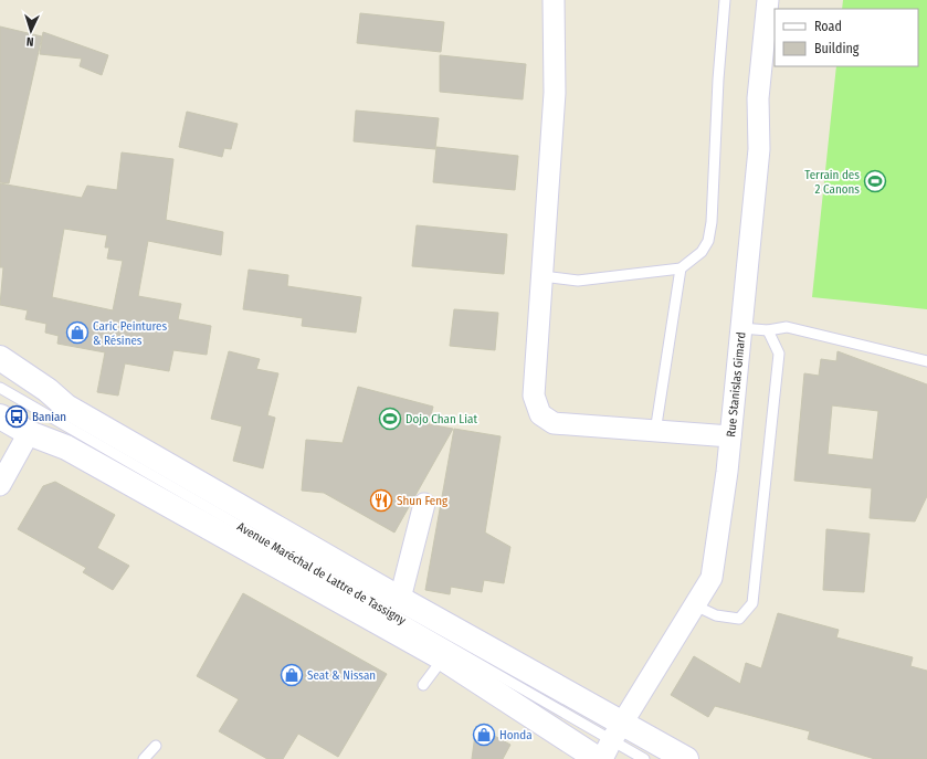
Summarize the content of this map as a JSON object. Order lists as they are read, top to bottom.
{
  "streets": {
    "main road": ["Avenue Maréchal de Lattre de Tassigny"],
    "street": ["Rue Stanislas Gimard"]
  },
  "crossings": [
    ["Rue Stanislas Gimard", "Avenue Maréchal de Lattre de Tassigny"]
  ],
  "places": {
    "sports": ["Terrain des 2 Canons", "Dojo Chan Liat"],
    "shop": ["Caric Peintures & Résines", "Seat & Nissan", "Honda"],
    "bus stop": ["Banian"],
    "restaurant": ["Shun Feng"]
  },
  "legend": ["Road", "Building"],
  "north": "bottom"
}
